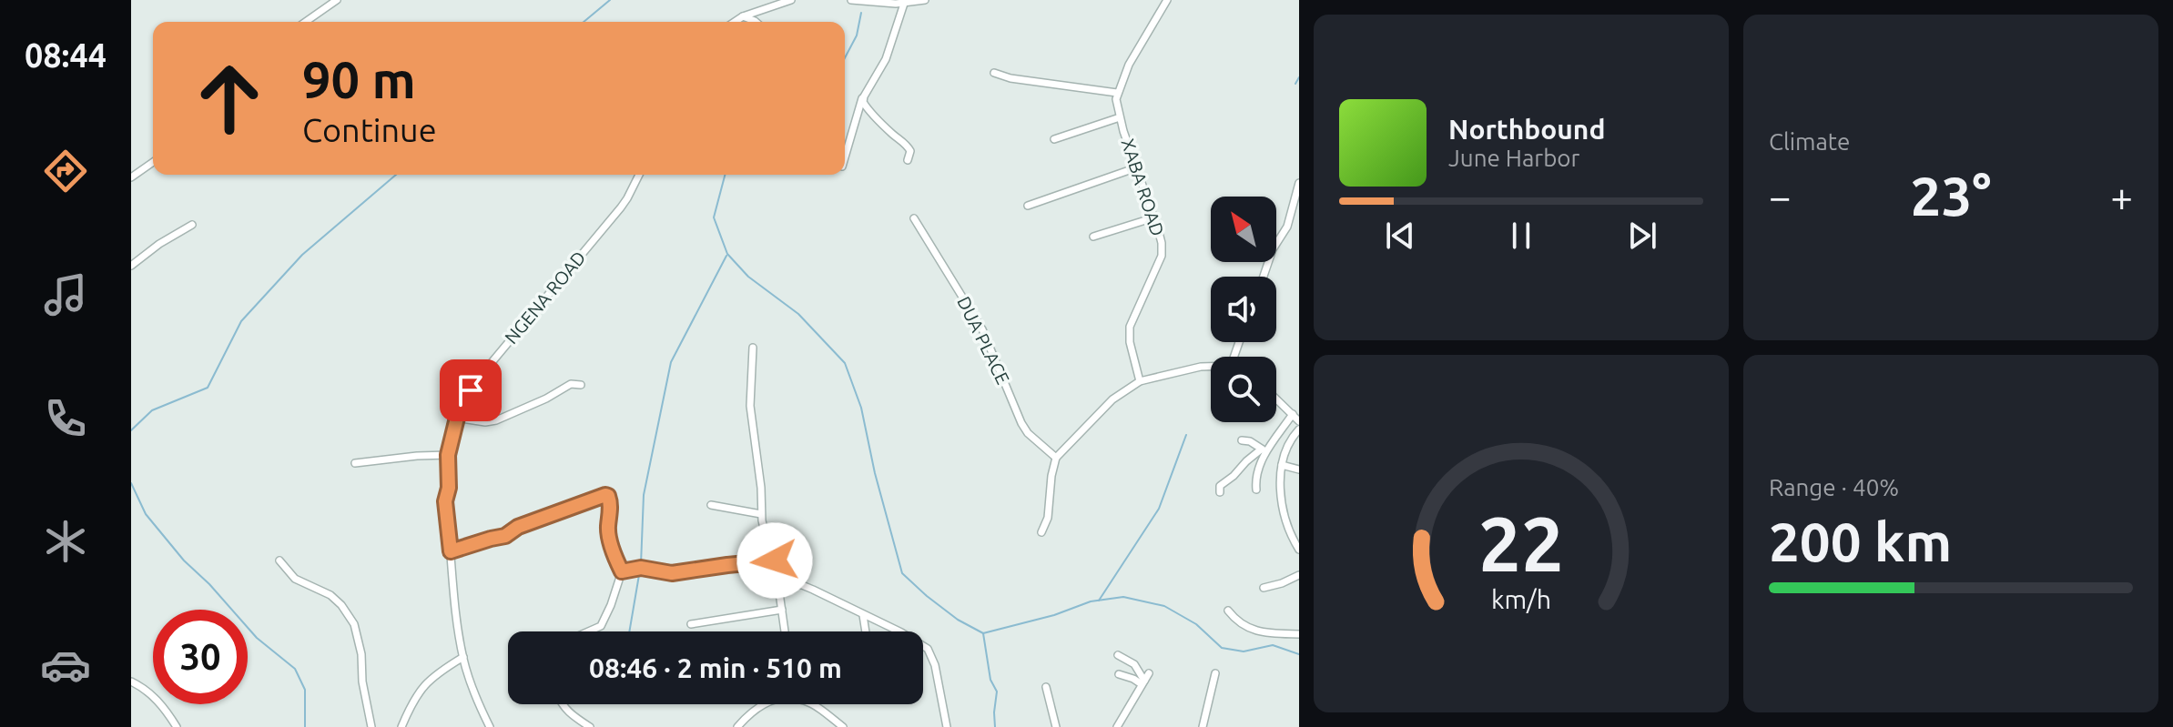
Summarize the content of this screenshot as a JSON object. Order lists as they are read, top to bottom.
{
  "streets": {
    "street": ["XABA ROAD", "NGENA ROAD", "DUA PLACE"]
  },
  "north": "top left",
  "page": {
    "tabs": "08:44",
    "tile": [
      "Climate",
      ["Range · 40%", "200 km"]
    ],
    "turn": ["90 m", "Continue"],
    "song": ["Northbound", "June Harbor"],
    "heat": ["−", "23°", "+"],
    "limit": "30",
    "trip": "08:46 · 2 min · 510 m",
    "gauge": ["22", "km/h"]
  }
}
